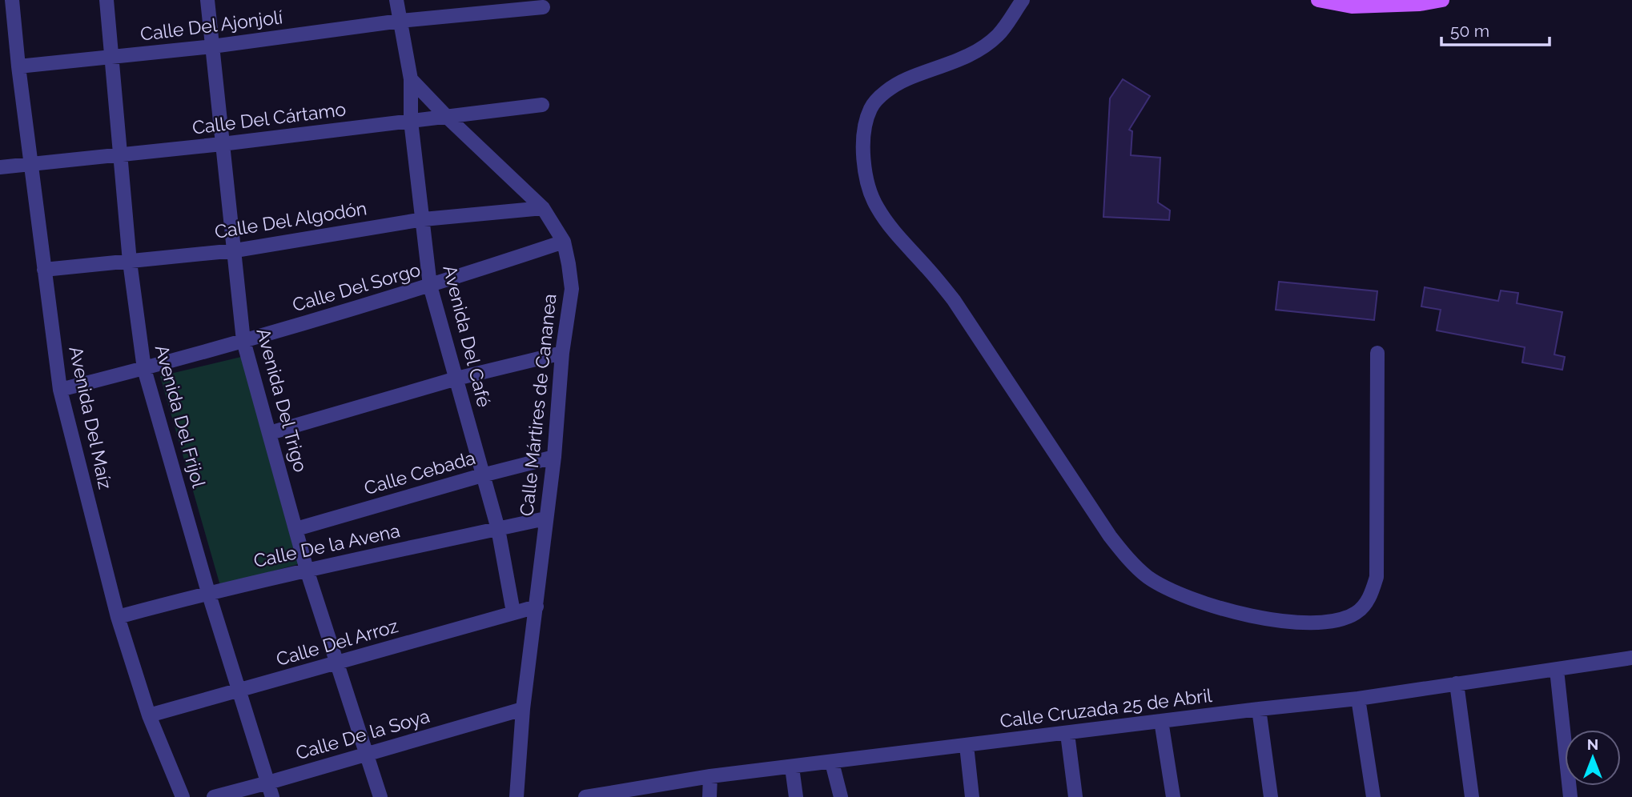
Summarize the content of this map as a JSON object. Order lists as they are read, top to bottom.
{
  "streets": {
    "street": [
      "Calle Del Ajonjolí",
      "Calle Del Cártamo",
      "Calle Del Algodón",
      "Calle Del Sorgo",
      "Avenida Del Café",
      "Avenida Del Trigo",
      "Calle Mártires de Cananea",
      "Avenida Del Frijol",
      "Avenida Del Maíz",
      "Calle Cebada",
      "Calle De la Avena",
      "Calle Del Arroz",
      "Calle Cruzada 25 de Abril",
      "Calle De la Soya"
    ]
  },
  "crossings": [
    ["Calle Del Ajonjolí", "Avenida Del Café"],
    ["Calle Del Ajonjolí", "Avenida Del Trigo"],
    ["Calle Del Ajonjolí", "Avenida Del Frijol"],
    ["Calle Del Ajonjolí", "Avenida Del Maíz"],
    ["Calle Del Cártamo", "Avenida Del Café"],
    ["Calle Del Cártamo", "Avenida Del Trigo"],
    ["Calle Del Cártamo", "Calle Mártires de Cananea"],
    ["Calle Del Cártamo", "Avenida Del Frijol"],
    ["Calle Del Cártamo", "Avenida Del Maíz"],
    ["Calle Del Algodón", "Avenida Del Café"],
    ["Calle Del Algodón", "Avenida Del Trigo"],
    ["Calle Del Algodón", "Calle Mártires de Cananea"],
    ["Calle Del Algodón", "Avenida Del Frijol"],
    ["Calle Del Algodón", "Avenida Del Maíz"],
    ["Calle Del Sorgo", "Avenida Del Café"],
    ["Calle Del Sorgo", "Avenida Del Trigo"],
    ["Calle Del Sorgo", "Calle Mártires de Cananea"],
    ["Calle Del Sorgo", "Avenida Del Frijol"],
    ["Calle Del Sorgo", "Avenida Del Maíz"],
    ["Avenida Del Café", "Calle Mártires de Cananea"],
    ["Avenida Del Café", "Calle Cebada"],
    ["Avenida Del Café", "Calle De la Avena"],
    ["Avenida Del Café", "Calle Del Arroz"],
    ["Avenida Del Trigo", "Calle Cebada"],
    ["Avenida Del Trigo", "Calle De la Avena"],
    ["Avenida Del Trigo", "Calle Del Arroz"],
    ["Avenida Del Trigo", "Calle De la Soya"],
    ["Calle Mártires de Cananea", "Calle Cebada"],
    ["Calle Mártires de Cananea", "Calle De la Avena"],
    ["Calle Mártires de Cananea", "Calle Del Arroz"],
    ["Calle Mártires de Cananea", "Calle De la Soya"],
    ["Avenida Del Frijol", "Calle De la Avena"],
    ["Avenida Del Frijol", "Calle Del Arroz"],
    ["Avenida Del Frijol", "Calle De la Soya"],
    ["Avenida Del Maíz", "Calle De la Avena"],
    ["Avenida Del Maíz", "Calle Del Arroz"]
  ],
  "scale_bar": "50 m",
  "north": "top"
}
